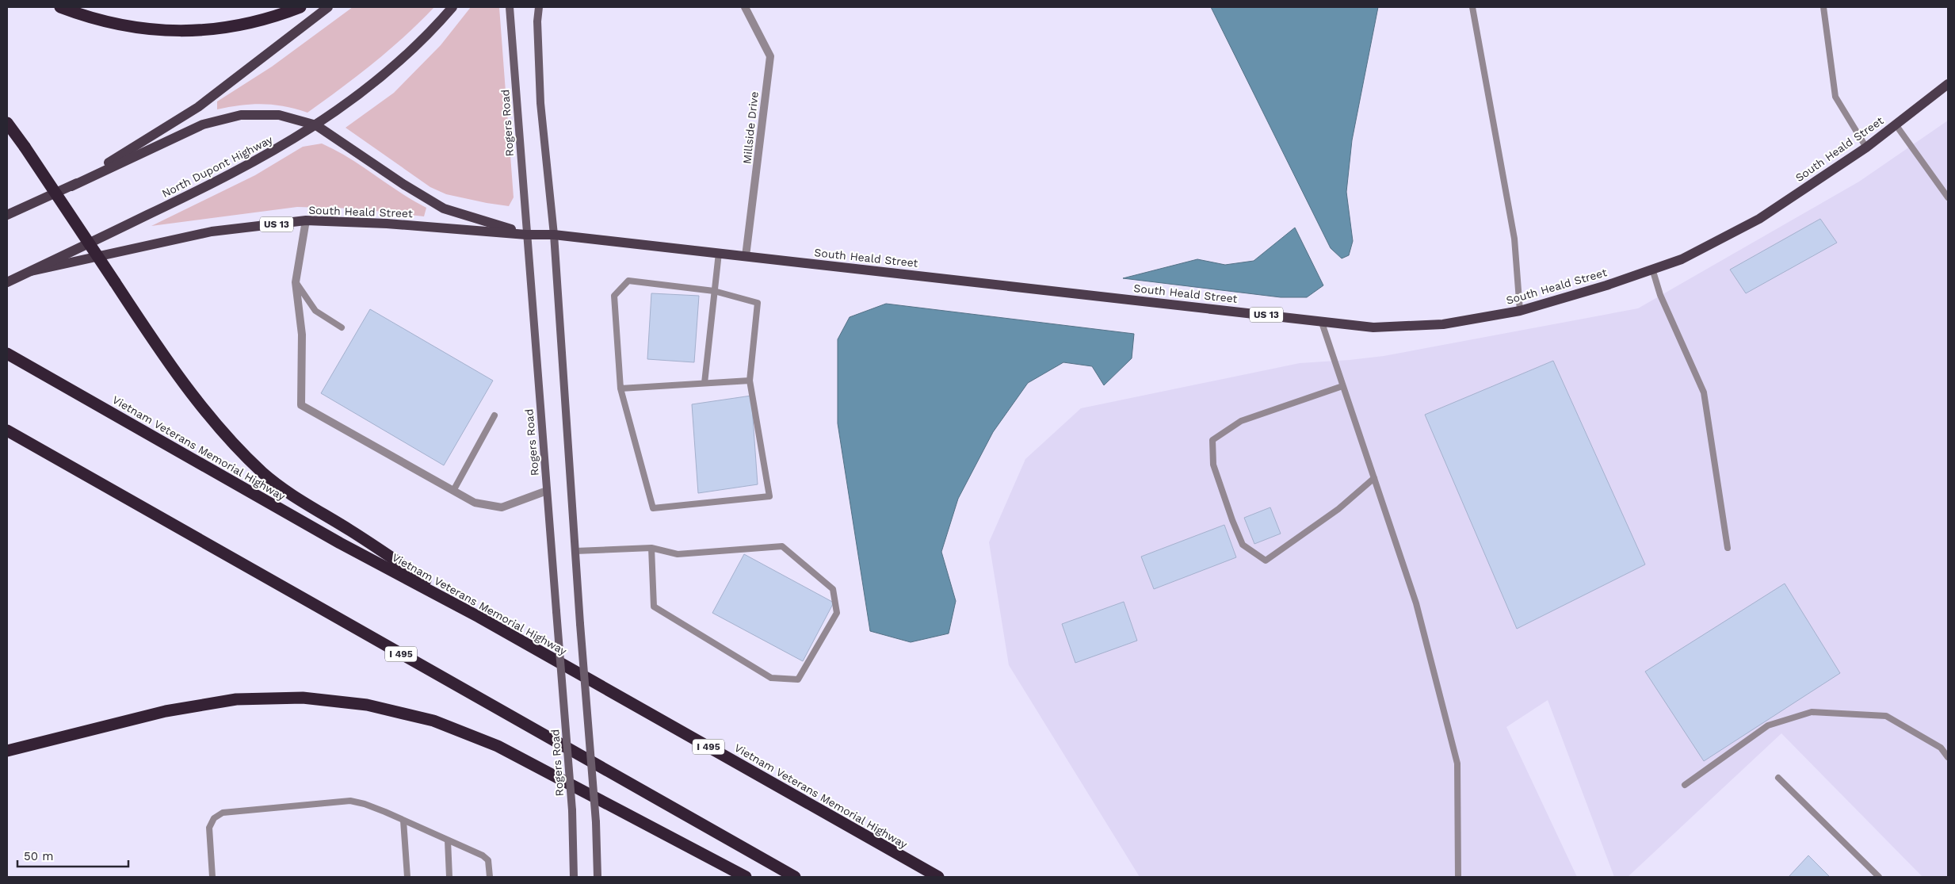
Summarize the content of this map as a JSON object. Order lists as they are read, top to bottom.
{
  "streets": {
    "highway": ["Vietnam Veterans Memorial Highway", "I 495"],
    "main road": ["South Heald Street", "North Dupont Highway", "US 13"],
    "street": ["Rogers Road", "Millside Drive"]
  },
  "crossings": [
    ["Rogers Road", "South Heald Street"],
    ["Millside Drive", "South Heald Street"],
    ["South Heald Street", "North Dupont Highway"],
    ["South Heald Street", "US 13"]
  ],
  "scale_bar": "50 m"
}
